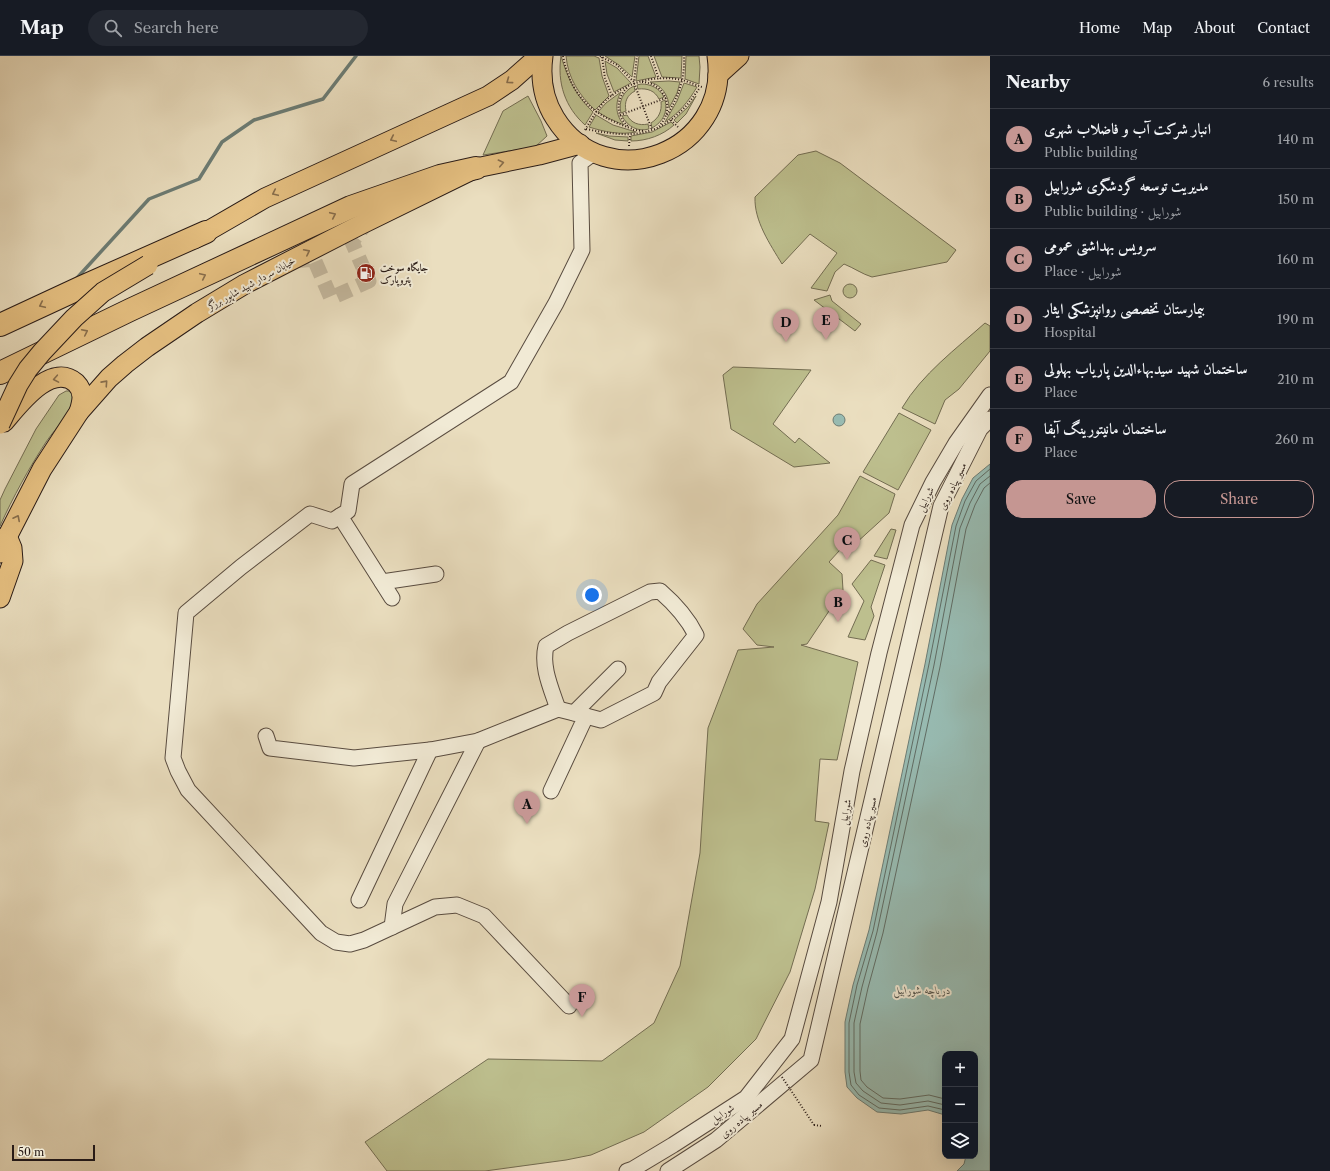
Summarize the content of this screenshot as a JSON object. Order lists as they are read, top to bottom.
{
  "streets": {
    "main road": ["خیابان سردار شهید شاپور برزگر"],
    "street": ["مسیر پیاده روی", "شورابیل"]
  },
  "water": ["دریاچه شورابیل"],
  "places": {
    "fuel station": ["جایگاه سوخت پتروپارک"]
  },
  "scale_bar": "50 m",
  "page": {
    "header": "Map",
    "search": "Search here",
    "nav": [
      "Home",
      "Map",
      "About",
      "Contact"
    ],
    "heading": ["Nearby", "6 results"],
    "list": [
      {
        "mark": "A",
        "name": "انبار شرکت آب و فاضلاب شهری",
        "note": "Public building",
        "value": "140 m"
      },
      {
        "mark": "B",
        "name": "مدیریت توسعه گردشگری شورابیل",
        "note": "Public building · شورابیل",
        "value": "150 m"
      },
      {
        "mark": "C",
        "name": "سرویس بهداشتی عمومی",
        "note": "Place · شورابیل",
        "value": "160 m"
      },
      {
        "mark": "D",
        "name": "بیمارستان تخصصی روانپزشکی ایثار",
        "note": "Hospital",
        "value": "190 m"
      },
      {
        "mark": "E",
        "name": "ساختمان شهید سیدبهاءالدین پاریاب بهلولی",
        "note": "Place",
        "value": "210 m"
      },
      {
        "mark": "F",
        "name": "ساختمان مانیتورینگ آبفا",
        "note": "Place",
        "value": "260 m"
      }
    ],
    "pins": [
      "E",
      "D",
      "C",
      "B",
      "A",
      "F"
    ],
    "buttons": ["Save", "Share"],
    "map_buttons": ["+", "−"],
    "scale": "50 m"
  }
}
